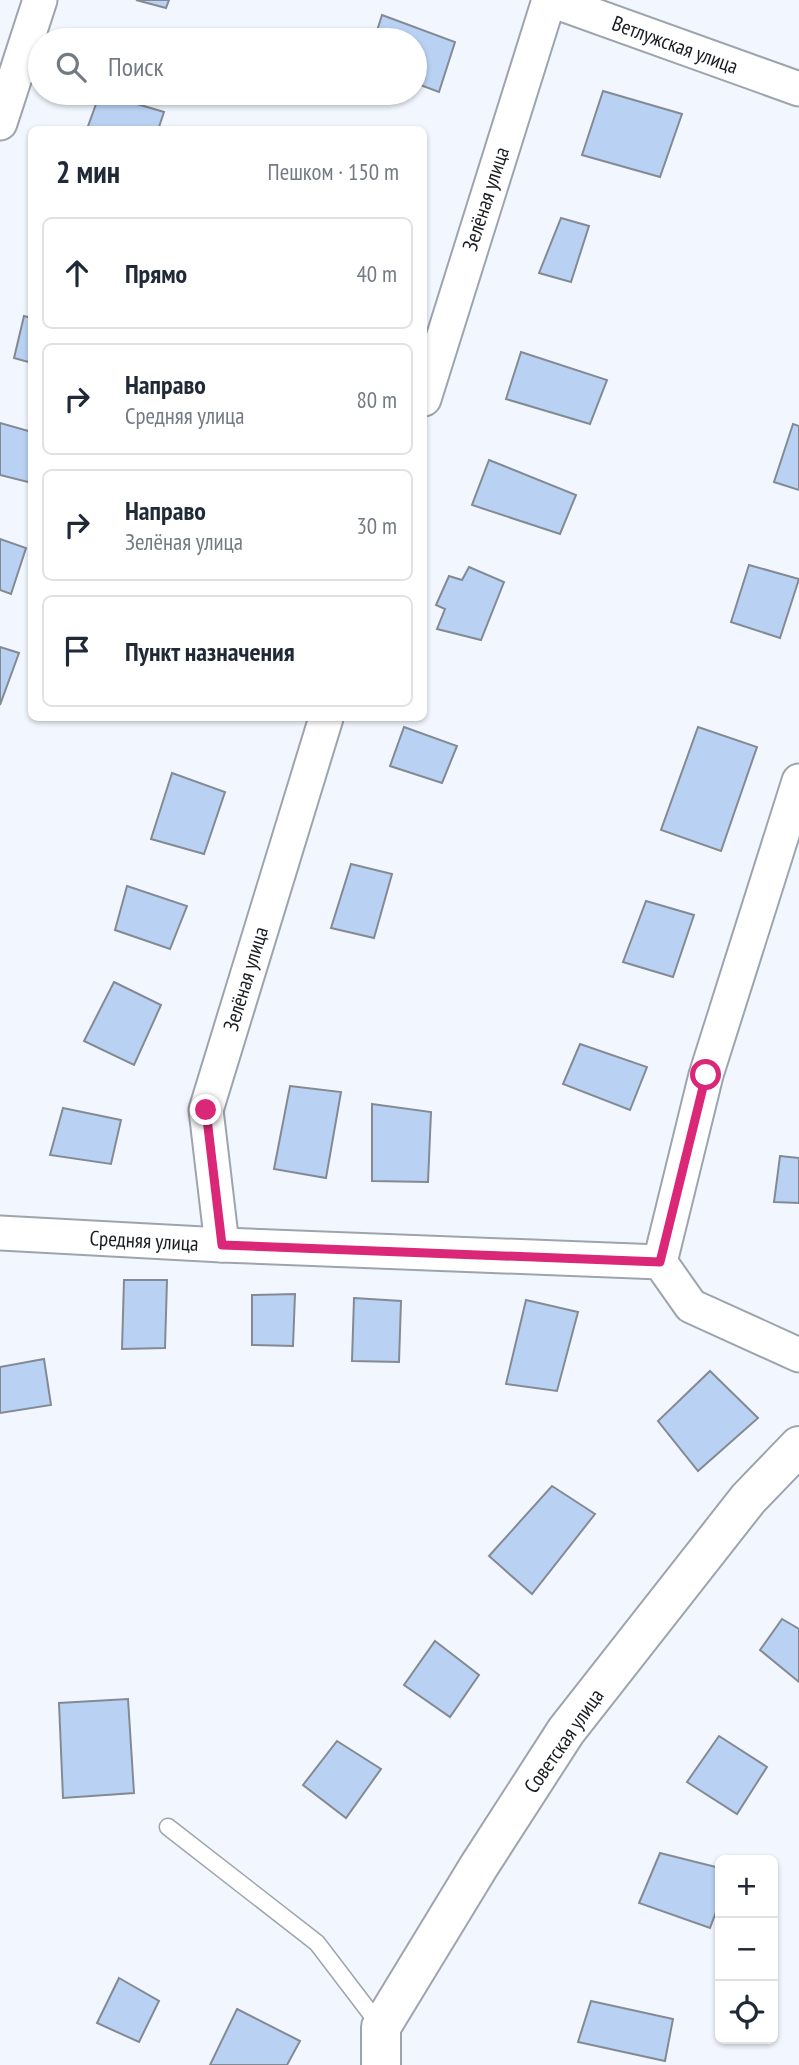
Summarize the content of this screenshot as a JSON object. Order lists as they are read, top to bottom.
{
  "streets": {
    "street": [
      "Ветлужская улица",
      "Зелёная улица",
      "Средняя улица",
      "Советская улица"
    ]
  },
  "crossings": [
    ["Ветлужская улица", "Зелёная улица"],
    ["Зелёная улица", "Средняя улица"]
  ],
  "page": {
    "search": "Поиск",
    "heading": ["2 мин", "Пешком · 150 m"],
    "list": [
      ["Прямо", "40 m"],
      ["Направо", "Средняя улица", "80 m"],
      ["Направо", "Зелёная улица", "30 m"],
      "Пункт назначения"
    ],
    "map_buttons": ["+", "−"]
  }
}
